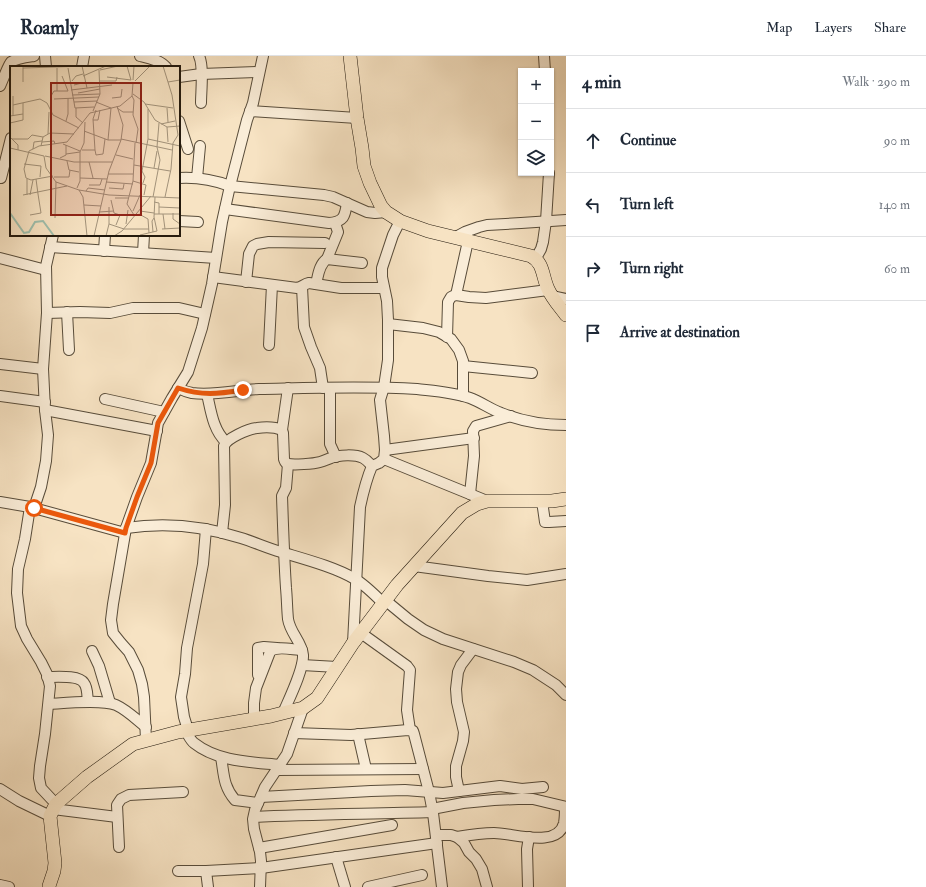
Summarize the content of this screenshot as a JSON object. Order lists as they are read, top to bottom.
{
  "page": {
    "header": "Roamly",
    "nav": ["Map", "Layers", "Share"],
    "heading": ["4 min", "Walk · 290 m"],
    "map_buttons": ["+", "−"],
    "list": [
      ["Continue", "90 m"],
      ["Turn left", "140 m"],
      ["Turn right", "60 m"],
      "Arrive at destination"
    ]
  }
}
